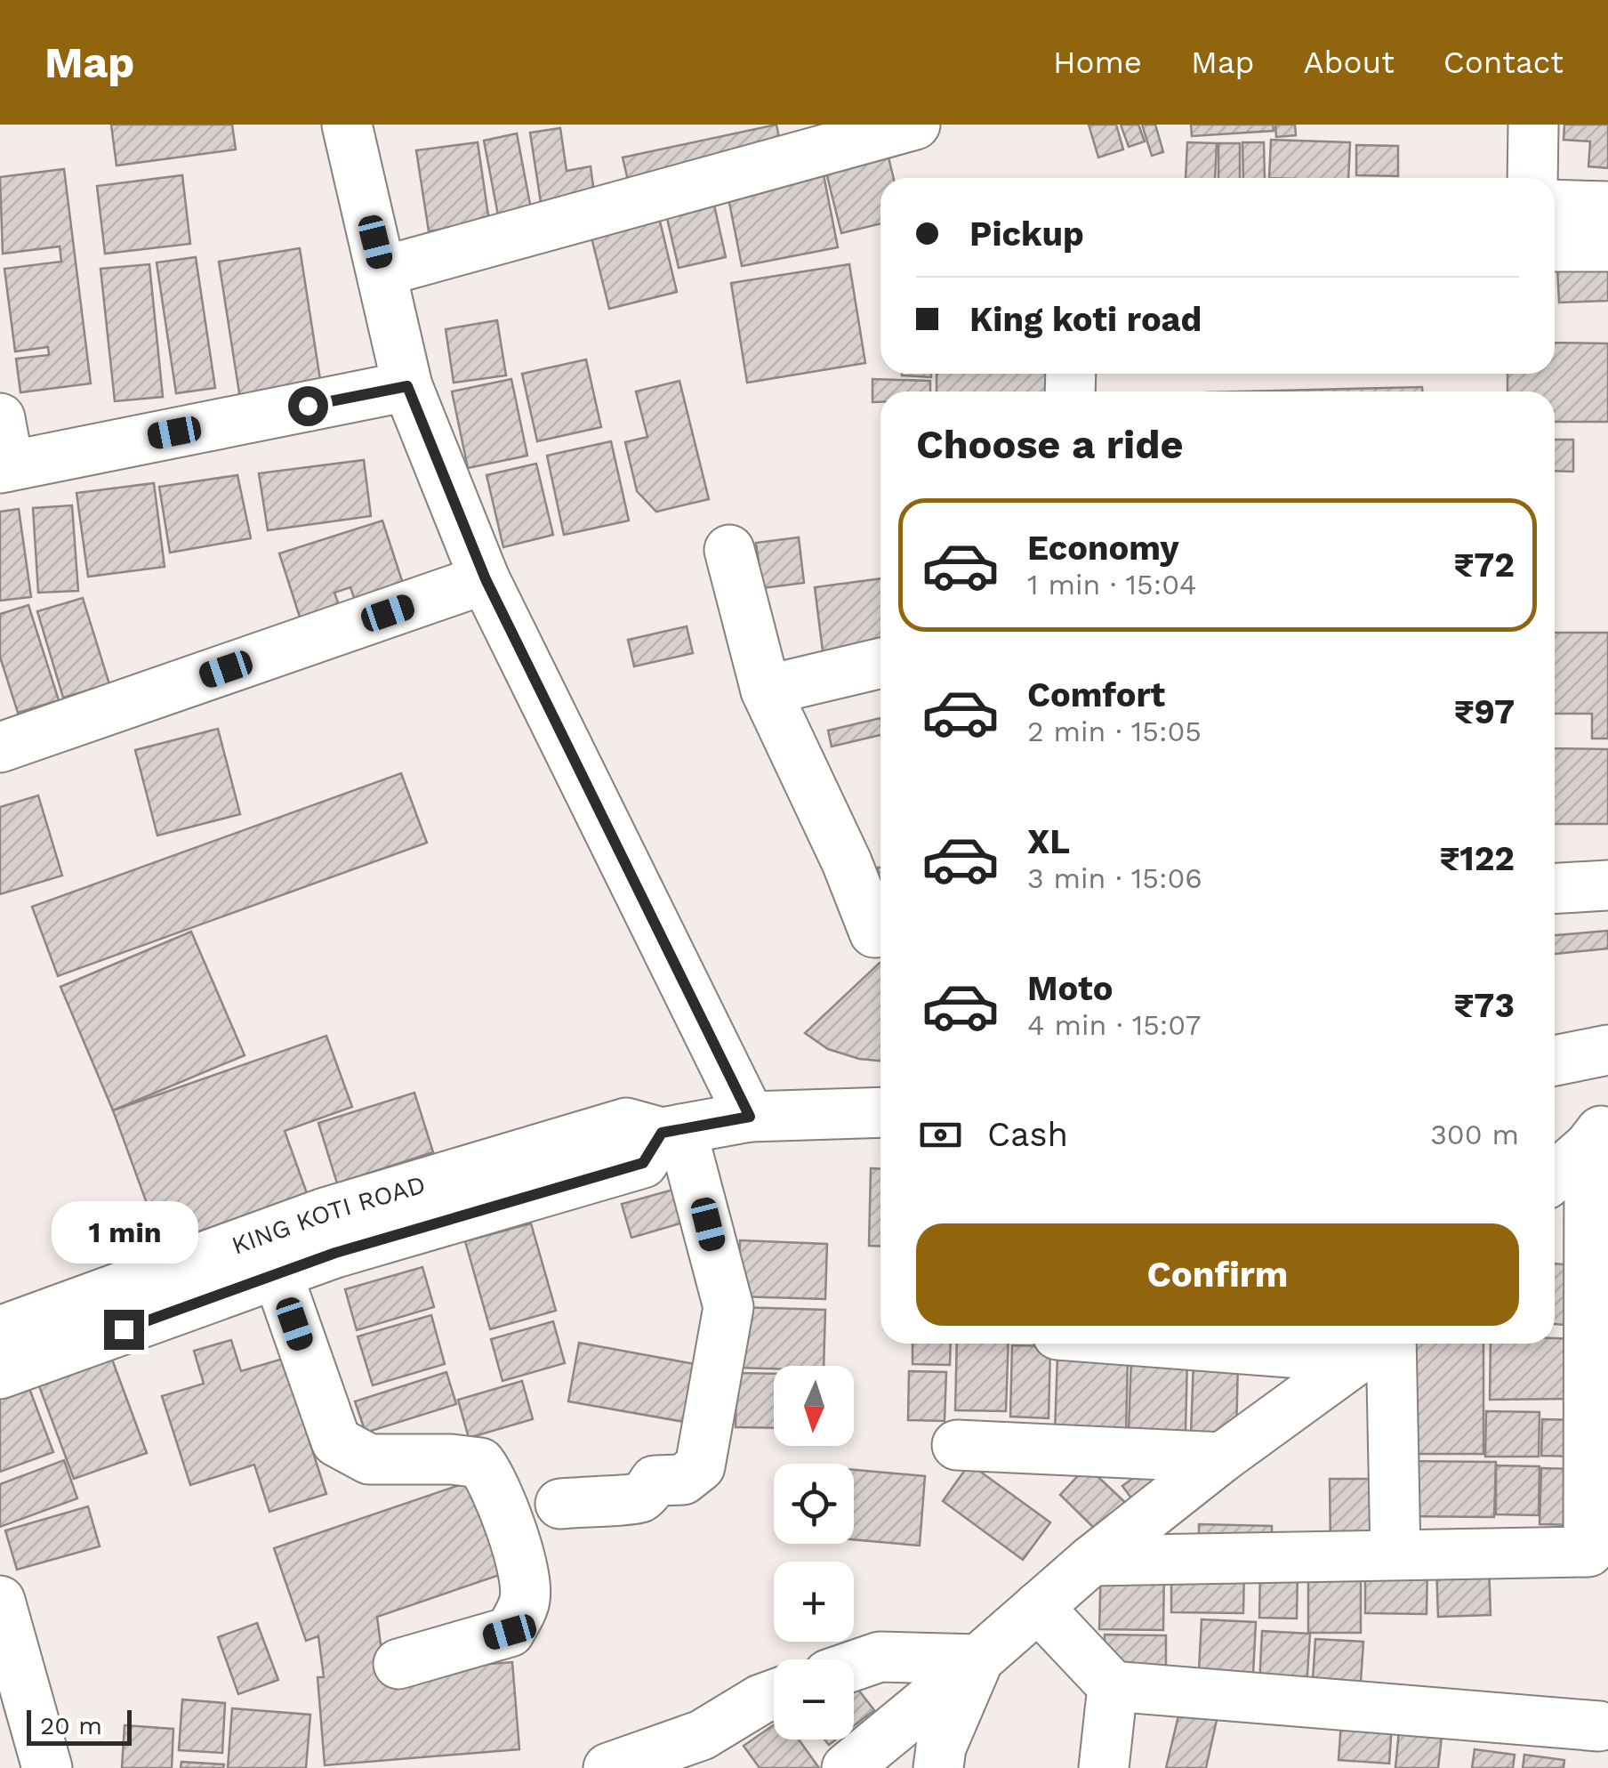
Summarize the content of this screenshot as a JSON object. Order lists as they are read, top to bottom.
{
  "streets": {
    "street": ["KING KOTI ROAD"]
  },
  "scale_bar": "20 m",
  "north": "bottom",
  "page": {
    "header": "Map",
    "nav": [
      "Home",
      "Map",
      "About",
      "Contact"
    ],
    "banner": ["Pickup", "King koti road"],
    "heading": "Choose a ride",
    "list": [
      {
        "name": "Economy",
        "note": "1 min · 15:04",
        "value": "₹72"
      },
      {
        "name": "Comfort",
        "note": "2 min · 15:05",
        "value": "₹97"
      },
      {
        "name": "XL",
        "note": "3 min · 15:06",
        "value": "₹122"
      },
      {
        "name": "Moto",
        "note": "4 min · 15:07",
        "value": "₹73"
      }
    ],
    "pay": ["Cash", "300 m"],
    "bubble": "1 min",
    "buttons": "Confirm",
    "map_buttons": ["+", "−"],
    "scale": "20 m"
  }
}
